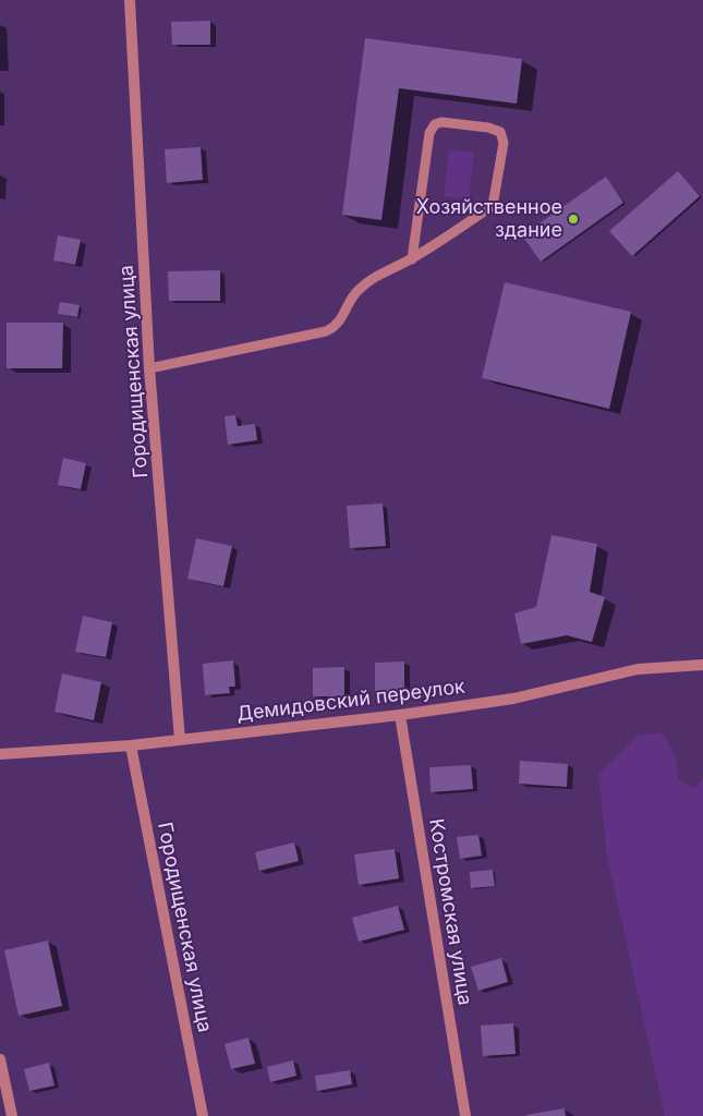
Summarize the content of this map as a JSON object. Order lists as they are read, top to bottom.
{
  "streets": {
    "street": ["Городищенская улица", "Демидовский переулок", "Костромская улица"]
  },
  "crossings": [
    ["Городищенская улица", "Демидовский переулок"],
    ["Демидовский переулок", "Костромская улица"]
  ],
  "places": ["Хозяйственное здание"]
}
